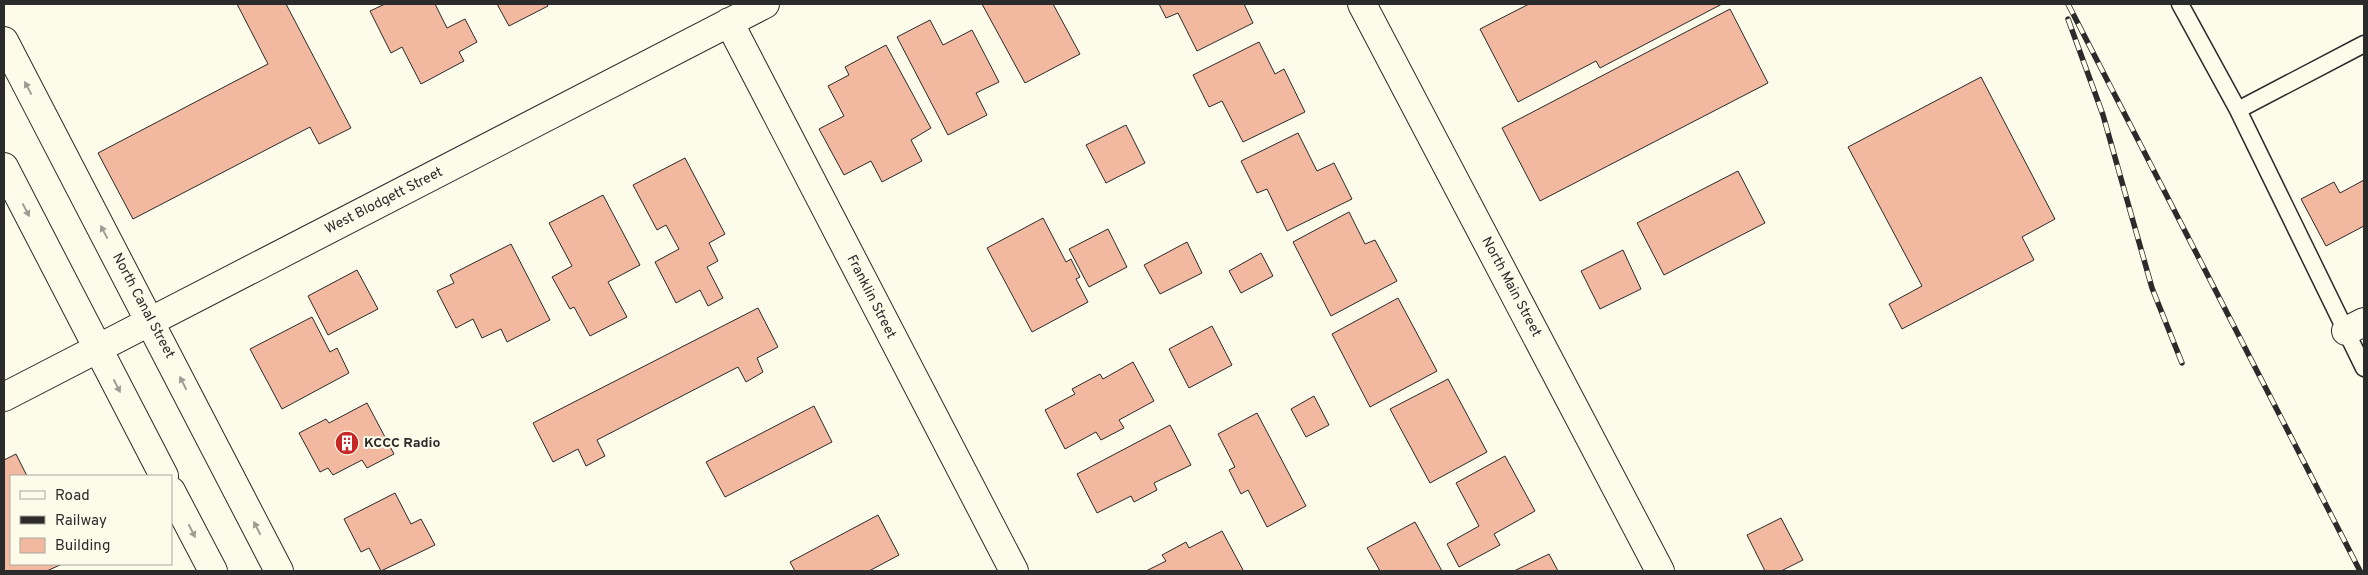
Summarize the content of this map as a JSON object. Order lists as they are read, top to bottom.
{
  "streets": {
    "main road": [
      "West Blodgett Street",
      "North Main Street",
      "Franklin Street",
      "North Canal Street"
    ]
  },
  "crossings": [
    ["West Blodgett Street", "Franklin Street"],
    ["West Blodgett Street", "North Canal Street"]
  ],
  "places": {
    "building": ["KCCC Radio"]
  },
  "legend": ["Road", "Railway", "Building"]
}
